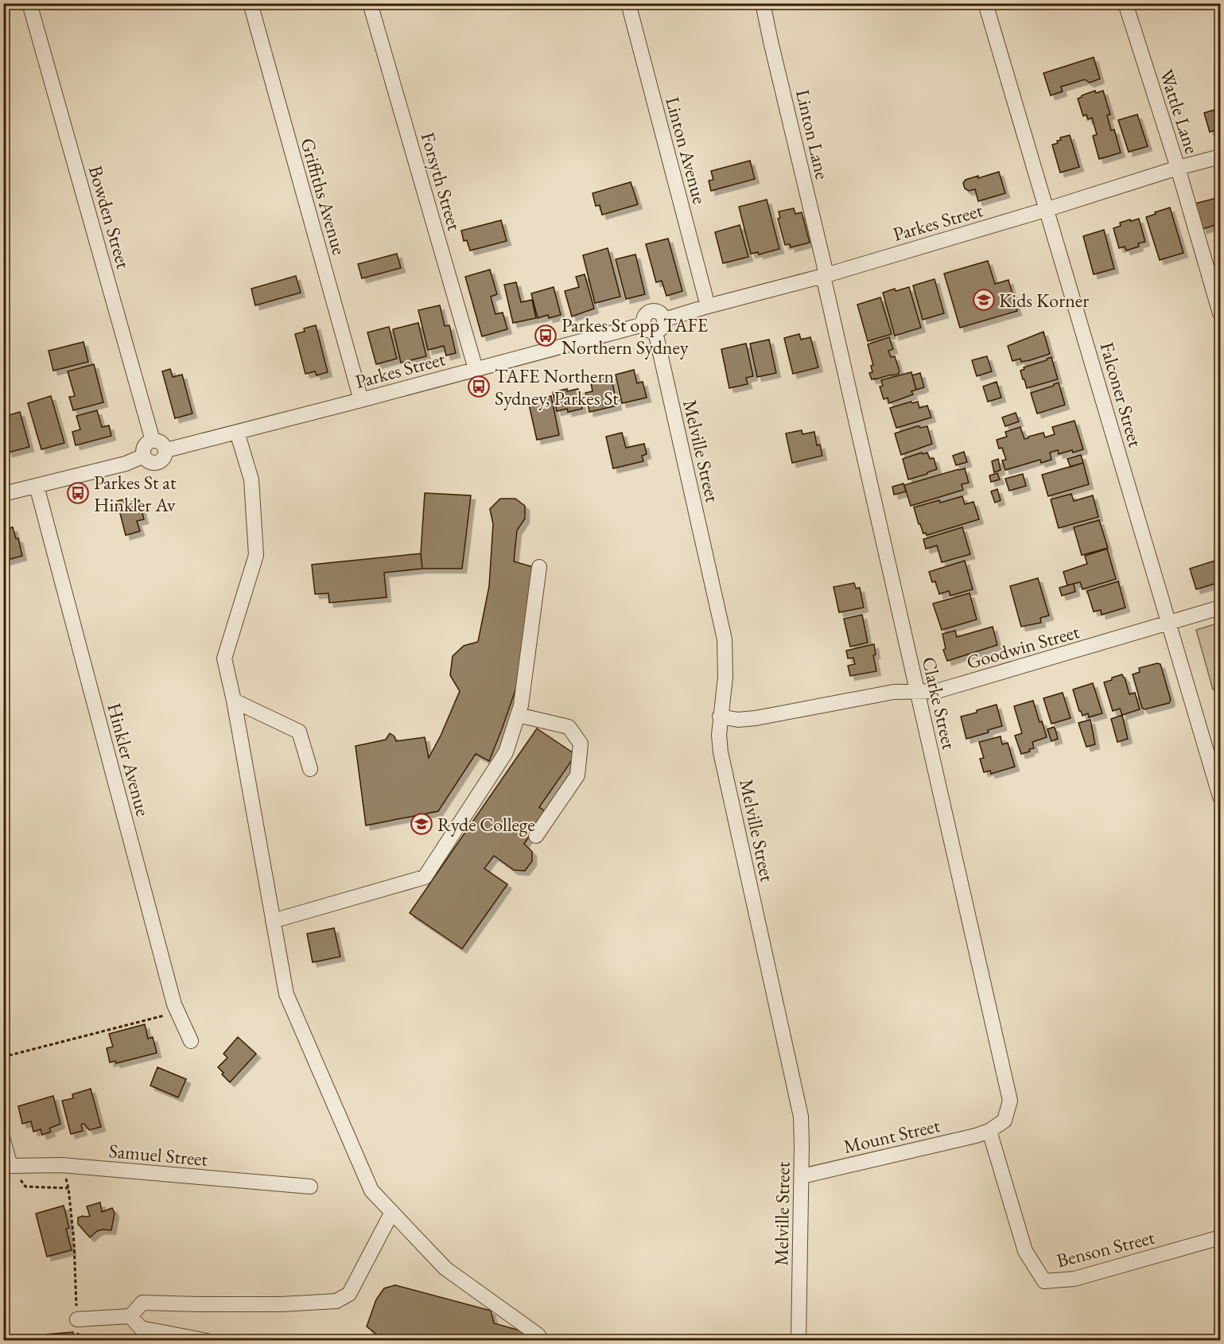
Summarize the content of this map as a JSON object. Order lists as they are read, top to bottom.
{
  "streets": {
    "street": [
      "Wattle Lane",
      "Linton Lane",
      "Linton Avenue",
      "Forsyth Street",
      "Griffiths Avenue",
      "Bowden Street",
      "Parkes Street",
      "Falconer Street",
      "Melville Street",
      "Goodwin Street",
      "Clarke Street",
      "Hinkler Avenue",
      "Mount Street",
      "Samuel Street",
      "Benson Street"
    ]
  },
  "crossings": [
    ["Wattle Lane", "Parkes Street"],
    ["Linton Lane", "Parkes Street"],
    ["Linton Lane", "Clarke Street"],
    ["Linton Avenue", "Parkes Street"],
    ["Forsyth Street", "Parkes Street"],
    ["Griffiths Avenue", "Parkes Street"],
    ["Bowden Street", "Parkes Street"],
    ["Parkes Street", "Falconer Street"],
    ["Parkes Street", "Melville Street"],
    ["Parkes Street", "Clarke Street"],
    ["Falconer Street", "Goodwin Street"],
    ["Melville Street", "Goodwin Street"],
    ["Melville Street", "Mount Street"],
    ["Goodwin Street", "Clarke Street"],
    ["Clarke Street", "Mount Street"],
    ["Clarke Street", "Benson Street"],
    ["Mount Street", "Benson Street"]
  ],
  "places": {
    "school or university": ["Kids Korner", "Ryde College"],
    "bus stop": ["Parkes St opp TAFE Northern Sydney", "TAFE Northern Sydney, Parkes St", "Parkes St at Hinkler Av"]
  }
}
